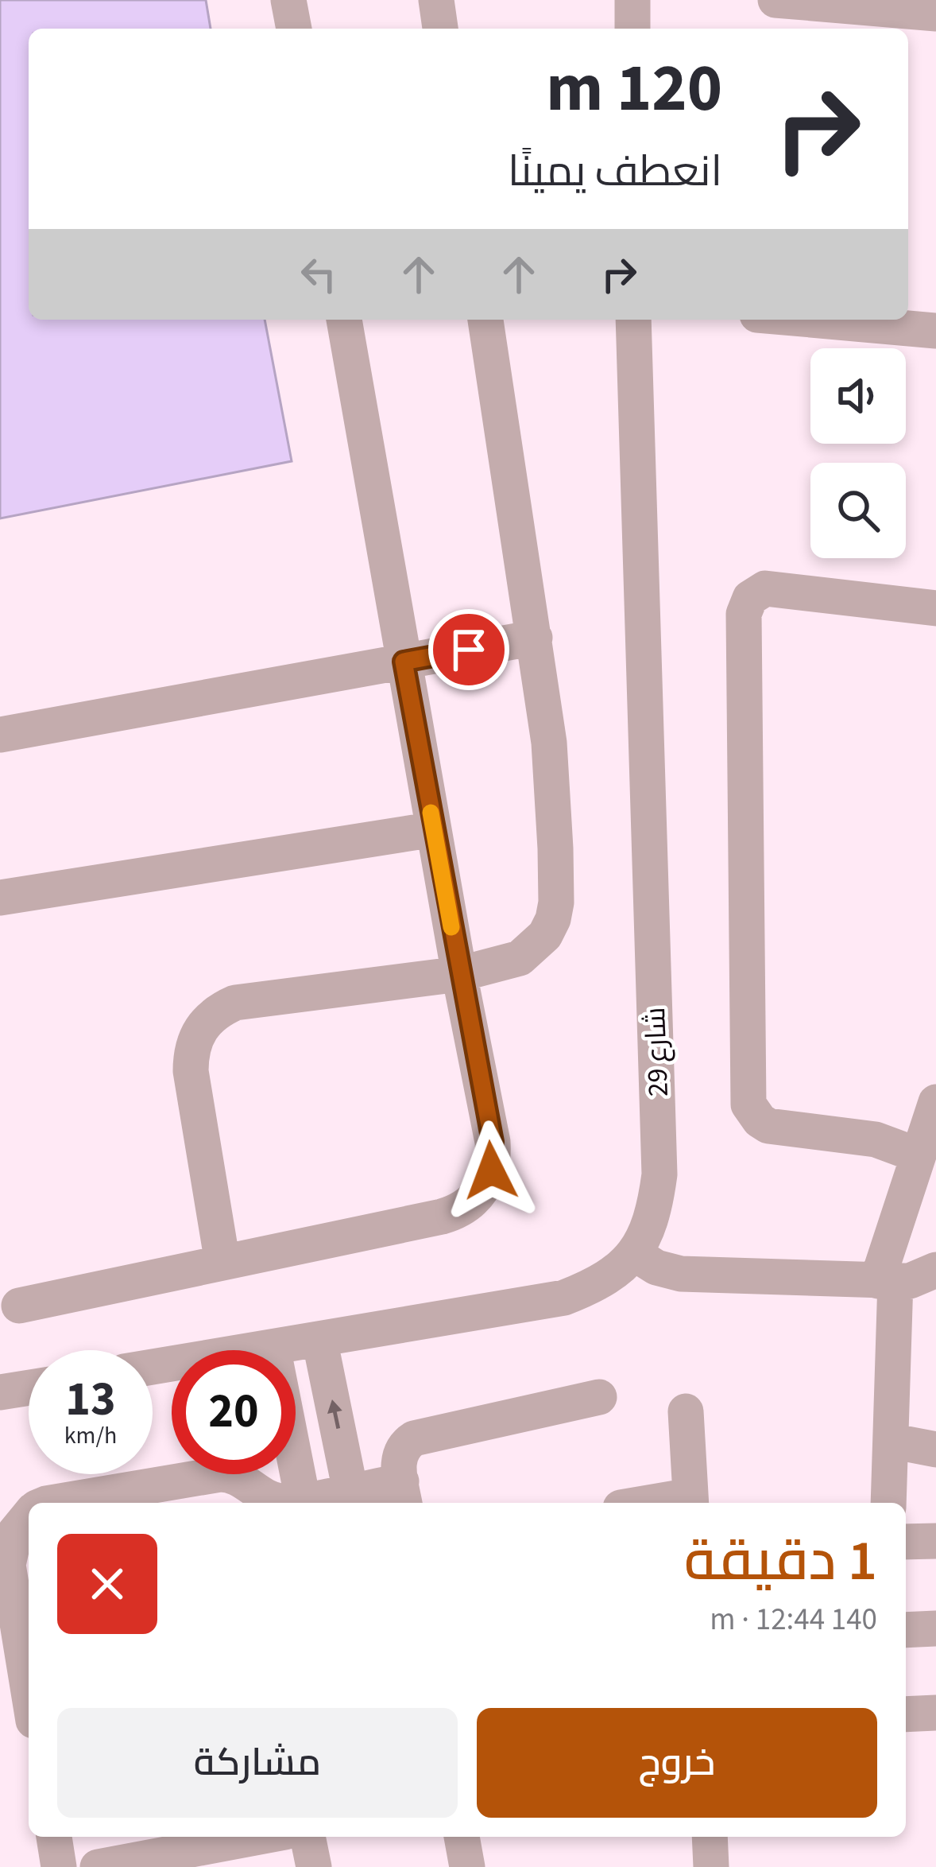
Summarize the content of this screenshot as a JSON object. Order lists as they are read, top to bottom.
{
  "streets": {
    "street": ["شارع 29"]
  },
  "page": {
    "turn": ["120 m", "انعطف يمينًا"],
    "speed": "13 km/h",
    "limit": "20",
    "heading": ["1 دقيقة", "140 m · 12:44"],
    "buttons": ["خروج", "مشاركة"]
  }
}
